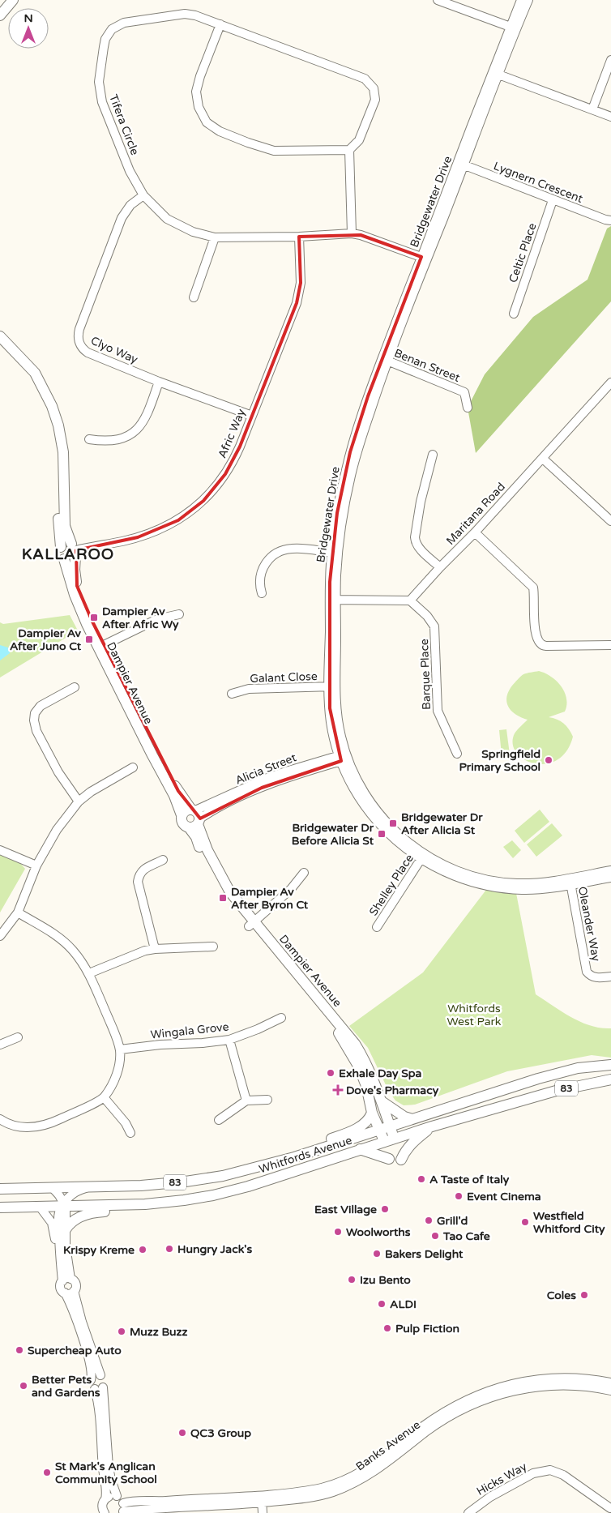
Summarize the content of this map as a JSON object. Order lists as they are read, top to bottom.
{
  "streets": {
    "main road": ["Dampier Avenue", "83", "Whitfords Avenue"],
    "street": [
      "Tifera Circle",
      "Lygnern Crescent",
      "Bridgewater Drive",
      "Celtic Place",
      "Clyo Way",
      "Benan Street",
      "Afric Way",
      "Maritana Road",
      "Barque Place",
      "Galant Close",
      "Alicia Street",
      "Shelley Place",
      "Oleander Way",
      "Wingala Grove",
      "Banks Avenue",
      "Hicks Way"
    ]
  },
  "crossings": [
    ["Tifera Circle", "Bridgewater Drive"],
    ["Tifera Circle", "Clyo Way"],
    ["Tifera Circle", "Afric Way"],
    ["Lygnern Crescent", "Bridgewater Drive"],
    ["Lygnern Crescent", "Celtic Place"],
    ["Bridgewater Drive", "Benan Street"],
    ["Bridgewater Drive", "Galant Close"],
    ["Bridgewater Drive", "Alicia Street"],
    ["Bridgewater Drive", "Shelley Place"],
    ["Bridgewater Drive", "Oleander Way"],
    ["Clyo Way", "Afric Way"],
    ["Afric Way", "Dampier Avenue"],
    ["Maritana Road", "Barque Place"],
    ["Dampier Avenue", "Alicia Street"],
    ["Dampier Avenue", "Whitfords Avenue"]
  ],
  "districts": ["KALLAROO"],
  "parks": ["Whitfords West Park"],
  "places": {
    "transit": [
      "Dampier Av After Afric Wy",
      "Dampier Av After Juno Ct",
      "Bridgewater Dr After Alicia St",
      "Bridgewater Dr Before Alicia St",
      "Dampier Av After Byron Ct"
    ],
    "other": [
      "Springfield Primary School",
      "Exhale Day Spa",
      "A Taste of Italy",
      "Event Cinema",
      "East Village",
      "Grill'd",
      "Westfield Whitford City",
      "Woolworths",
      "Tao Cafe",
      "Hungry Jack's",
      "Krispy Kreme",
      "Bakers Delight",
      "Izu Bento",
      "Coles",
      "ALDI",
      "Pulp Fiction",
      "Muzz Buzz",
      "Supercheap Auto",
      "Better Pets and Gardens",
      "QC3 Group",
      "St Mark's Anglican Community School"
    ],
    "health": ["Dove's Pharmacy"]
  },
  "north": "top"
}
